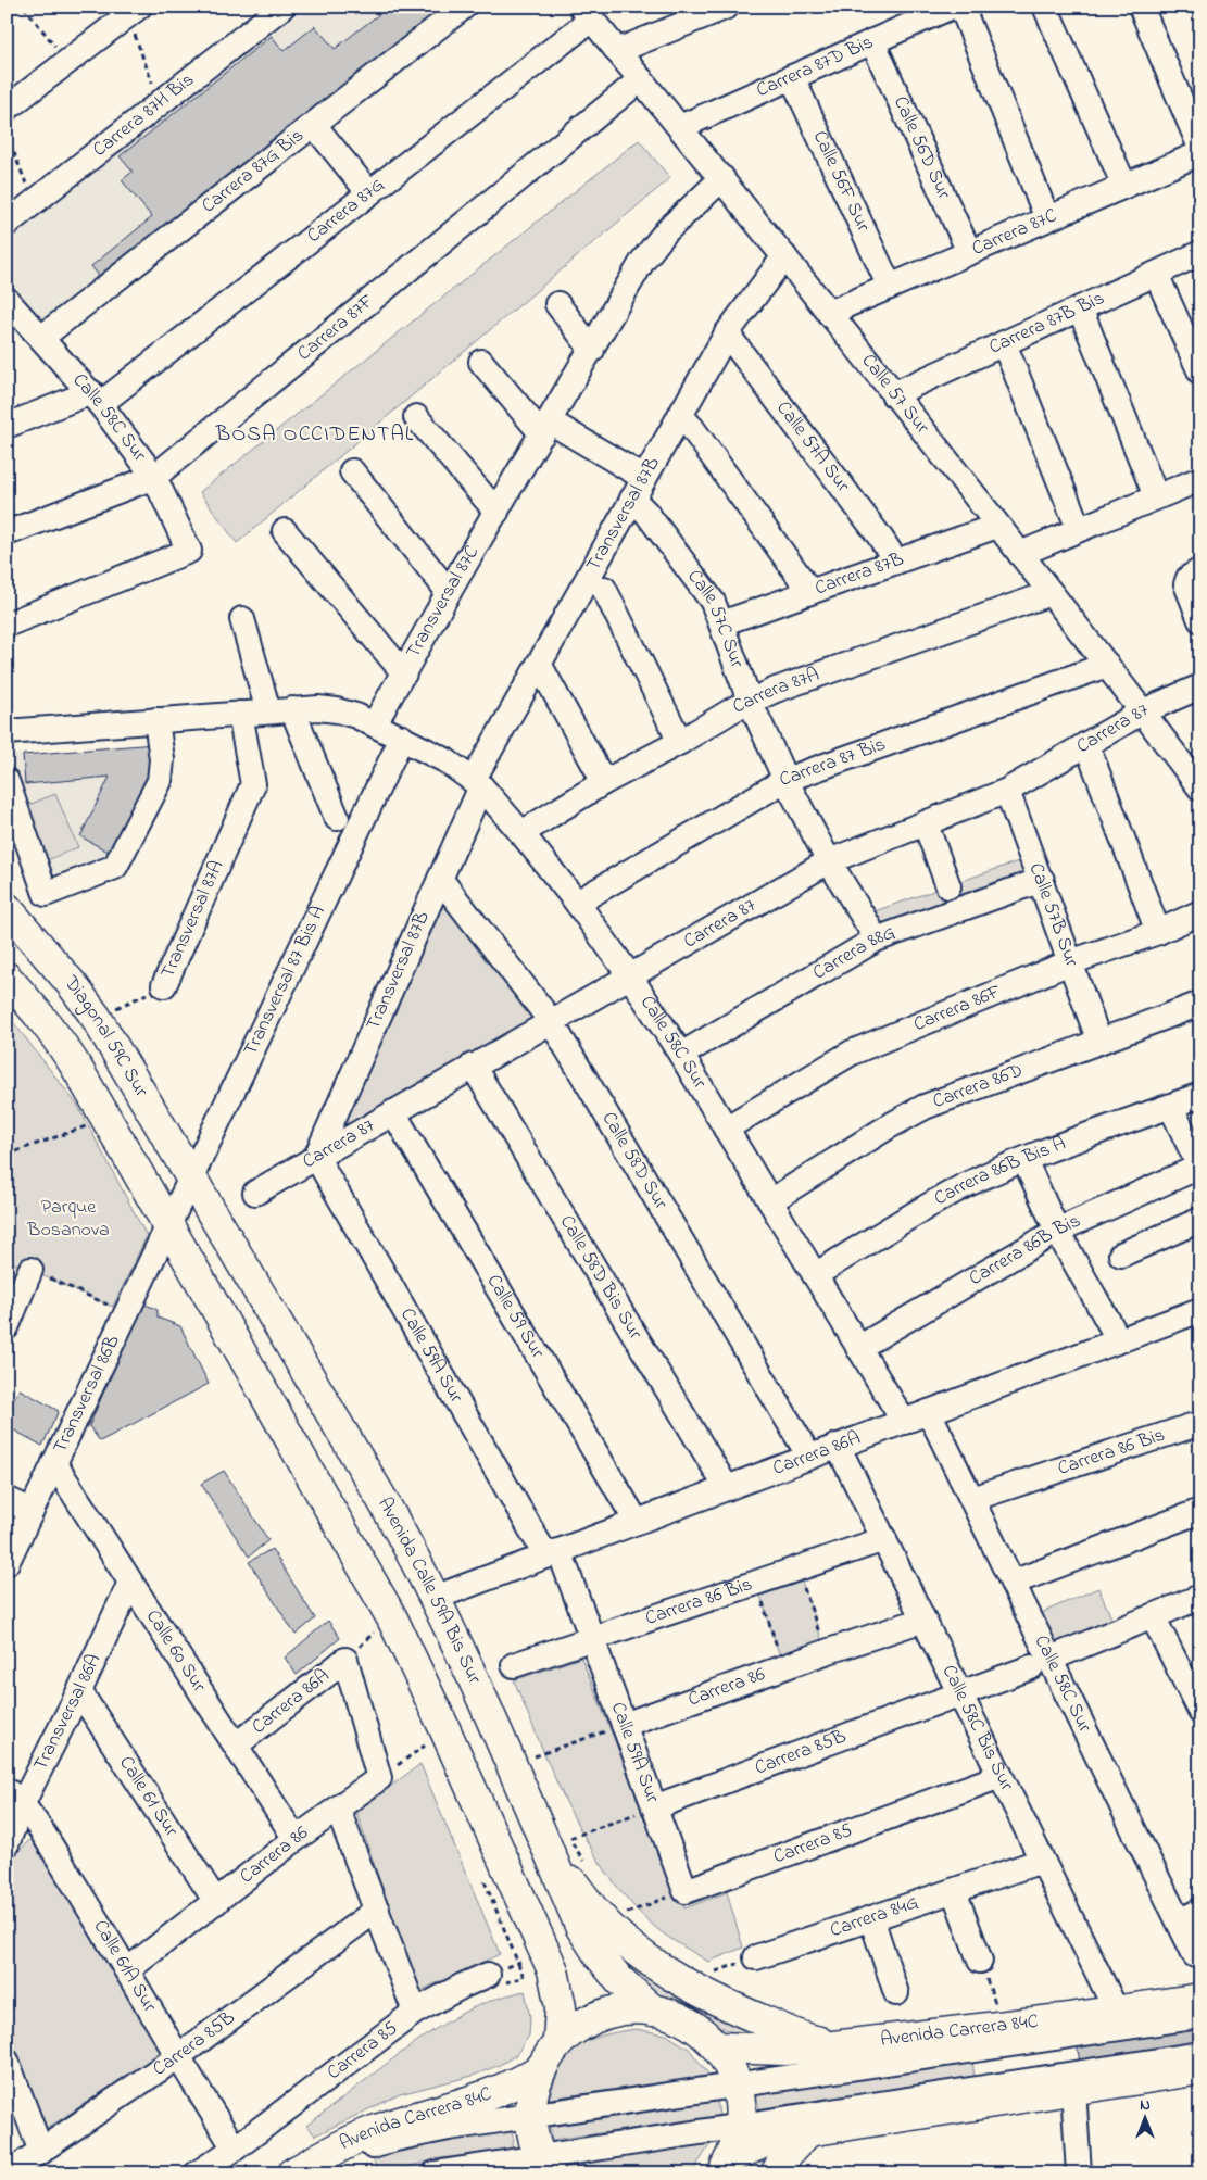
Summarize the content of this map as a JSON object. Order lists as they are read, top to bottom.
{
  "streets": {
    "main road": ["Diagonal 59C Sur", "Avenida Calle 59A Bis Sur", "Avenida Carrera 84C"],
    "street": [
      "Carrera 87D Bis",
      "Carrera 87H Bis",
      "Calle 56D Sur",
      "Carrera 87G Bis",
      "Calle 56F Sur",
      "Carrera 87G",
      "Carrera 87C",
      "Carrera 87B Bis",
      "Carrera 87F",
      "Calle 57 Sur",
      "Calle 58C Sur",
      "Calle 57A Sur",
      "Transversal 87B",
      "Carrera 87B",
      "Transversal 87C",
      "Calle 57C Sur",
      "Carrera 87A",
      "Carrera 87",
      "Carrera 87 Bis",
      "Calle 57B Sur",
      "Transversal 87A",
      "Carrera 88G",
      "Transversal 87 Bis A",
      "Carrera 86F",
      "Carrera 86D",
      "Calle 58D Sur",
      "Carrera 86B Bis A",
      "Carrera 86B Bis",
      "Calle 58D Bis Sur",
      "Calle 59 Sur",
      "Calle 59A Sur",
      "Transversal 86B",
      "Carrera 86 Bis",
      "Carrera 86A",
      "Calle 60 Sur",
      "Carrera 86",
      "Transversal 86A",
      "Calle 58C Bis Sur",
      "Carrera 85B",
      "Calle 61 Sur",
      "Carrera 85",
      "Carrera 84G",
      "Calle 61A Sur"
    ]
  },
  "crossings": [
    ["Carrera 87D Bis", "Calle 56D Sur"],
    ["Carrera 87D Bis", "Calle 56F Sur"],
    ["Carrera 87D Bis", "Calle 57 Sur"],
    ["Calle 56D Sur", "Carrera 87C"],
    ["Carrera 87G Bis", "Calle 58C Sur"],
    ["Calle 56F Sur", "Carrera 87C"],
    ["Carrera 87G", "Calle 57 Sur"],
    ["Carrera 87G", "Calle 58C Sur"],
    ["Carrera 87C", "Calle 57 Sur"],
    ["Carrera 87B Bis", "Calle 57 Sur"],
    ["Carrera 87F", "Calle 57 Sur"],
    ["Carrera 87F", "Calle 58C Sur"],
    ["Calle 57 Sur", "Transversal 87B"],
    ["Calle 57 Sur", "Carrera 87B"],
    ["Calle 57 Sur", "Transversal 87C"],
    ["Calle 57 Sur", "Carrera 87A"],
    ["Calle 57 Sur", "Carrera 87"],
    ["Calle 57 Sur", "Carrera 87 Bis"],
    ["Calle 58C Sur", "Transversal 87B"],
    ["Calle 58C Sur", "Transversal 87C"],
    ["Calle 58C Sur", "Carrera 87A"],
    ["Calle 58C Sur", "Carrera 87"],
    ["Calle 58C Sur", "Carrera 87 Bis"],
    ["Calle 58C Sur", "Carrera 88G"],
    ["Calle 58C Sur", "Transversal 87 Bis A"],
    ["Calle 58C Sur", "Carrera 86F"],
    ["Calle 58C Sur", "Carrera 86D"],
    ["Calle 58C Sur", "Carrera 86B Bis A"],
    ["Calle 58C Sur", "Carrera 86B Bis"],
    ["Calle 58C Sur", "Carrera 86 Bis"],
    ["Calle 58C Sur", "Carrera 86A"],
    ["Calle 58C Sur", "Carrera 85B"],
    ["Calle 57A Sur", "Transversal 87B"],
    ["Calle 57A Sur", "Carrera 87B"],
    ["Transversal 87B", "Calle 57C Sur"],
    ["Transversal 87B", "Carrera 87"],
    ["Transversal 87B", "Calle 58D Sur"],
    ["Transversal 87B", "Calle 59A Sur"],
    ["Carrera 87B", "Calle 57C Sur"],
    ["Transversal 87C", "Calle 57C Sur"],
    ["Calle 57C Sur", "Carrera 87A"],
    ["Calle 57C Sur", "Carrera 87"],
    ["Calle 57C Sur", "Carrera 87 Bis"],
    ["Carrera 87", "Calle 57B Sur"],
    ["Carrera 87", "Calle 58D Sur"],
    ["Carrera 87", "Calle 58D Bis Sur"],
    ["Carrera 87", "Calle 59 Sur"],
    ["Carrera 87", "Calle 59A Sur"],
    ["Calle 57B Sur", "Carrera 88G"],
    ["Calle 57B Sur", "Carrera 86F"],
    ["Calle 57B Sur", "Carrera 86D"],
    ["Transversal 87A", "Diagonal 59C Sur"],
    ["Transversal 87 Bis A", "Diagonal 59C Sur"],
    ["Transversal 87 Bis A", "Transversal 86B"],
    ["Transversal 87 Bis A", "Avenida Calle 59A Bis Sur"],
    ["Diagonal 59C Sur", "Transversal 86B"],
    ["Diagonal 59C Sur", "Avenida Calle 59A Bis Sur"],
    ["Calle 58D Sur", "Carrera 86A"],
    ["Calle 58D Bis Sur", "Carrera 86A"],
    ["Calle 59 Sur", "Carrera 86A"],
    ["Calle 59A Sur", "Carrera 86 Bis"],
    ["Calle 59A Sur", "Carrera 86A"],
    ["Calle 59A Sur", "Carrera 86"],
    ["Calle 59A Sur", "Carrera 85B"],
    ["Calle 59A Sur", "Carrera 85"],
    ["Transversal 86B", "Calle 60 Sur"],
    ["Carrera 86 Bis", "Calle 58C Bis Sur"],
    ["Carrera 86A", "Avenida Calle 59A Bis Sur"],
    ["Carrera 86A", "Calle 60 Sur"],
    ["Carrera 86A", "Carrera 86"],
    ["Carrera 86A", "Calle 58C Bis Sur"],
    ["Calle 60 Sur", "Carrera 86"],
    ["Calle 60 Sur", "Transversal 86A"],
    ["Carrera 86", "Calle 58C Bis Sur"],
    ["Carrera 86", "Calle 61 Sur"],
    ["Carrera 86", "Calle 61A Sur"],
    ["Transversal 86A", "Calle 61 Sur"],
    ["Transversal 86A", "Calle 61A Sur"],
    ["Calle 58C Bis Sur", "Carrera 85B"],
    ["Calle 58C Bis Sur", "Carrera 85"],
    ["Calle 58C Bis Sur", "Carrera 84G"],
    ["Calle 58C Bis Sur", "Avenida Carrera 84C"],
    ["Carrera 85B", "Calle 61A Sur"],
    ["Carrera 85", "Calle 61A Sur"]
  ],
  "districts": ["BOSA OCCIDENTAL"],
  "parks": ["Parque Bosanova"],
  "north": "top"
}
